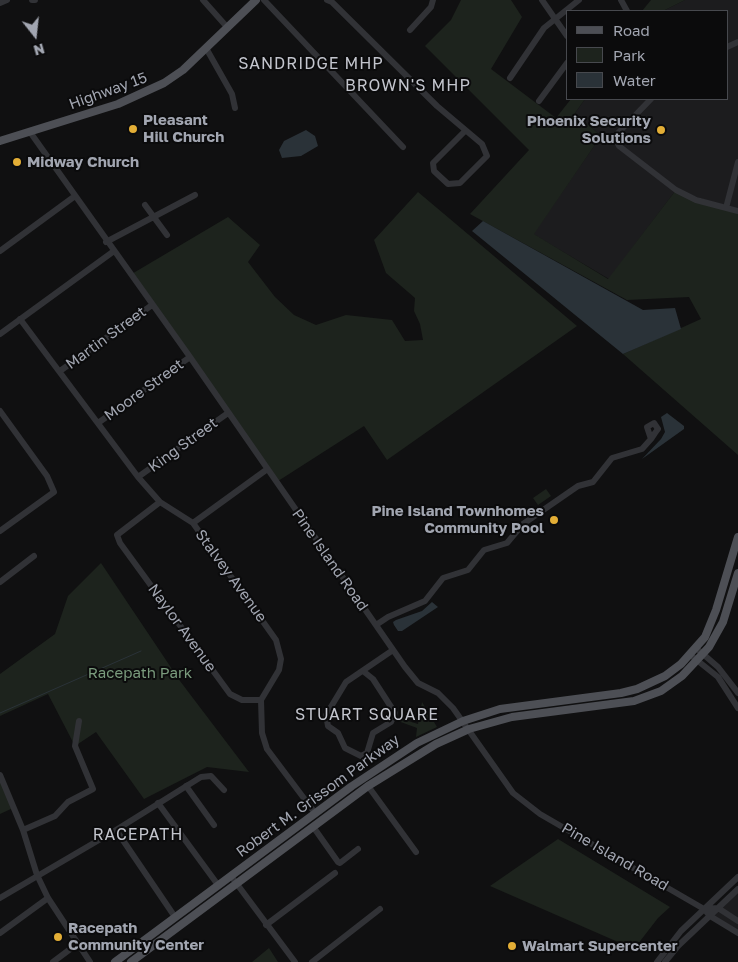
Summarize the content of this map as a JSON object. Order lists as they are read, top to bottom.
{
  "streets": {
    "main road": ["Highway 15", "Robert M. Grissom Parkway"],
    "street": [
      "Martin Street",
      "Moore Street",
      "King Street",
      "Pine Island Road",
      "Stalvey Avenue",
      "Naylor Avenue"
    ]
  },
  "crossings": [
    ["Highway 15", "Pine Island Road"],
    ["Martin Street", "Pine Island Road"],
    ["Martin Street", "Stalvey Avenue"],
    ["Moore Street", "Pine Island Road"],
    ["Moore Street", "Stalvey Avenue"],
    ["King Street", "Pine Island Road"],
    ["King Street", "Stalvey Avenue"],
    ["Pine Island Road", "Robert M. Grissom Parkway"],
    ["Stalvey Avenue", "Naylor Avenue"],
    ["Stalvey Avenue", "Robert M. Grissom Parkway"]
  ],
  "districts": [
    "SANDRIDGE MHP",
    "BROWN'S MHP",
    "STUART SQUARE",
    "RACEPATH"
  ],
  "parks": ["Racepath Park"],
  "places": [
    "Pleasant Hill Church",
    "Phoenix Security Solutions",
    "Midway Church",
    "Pine Island Townhomes Community Pool",
    "Racepath Community Center",
    "Walmart Supercenter"
  ],
  "legend": ["Road", "Park", "Water"],
  "north": "bottom"
}
